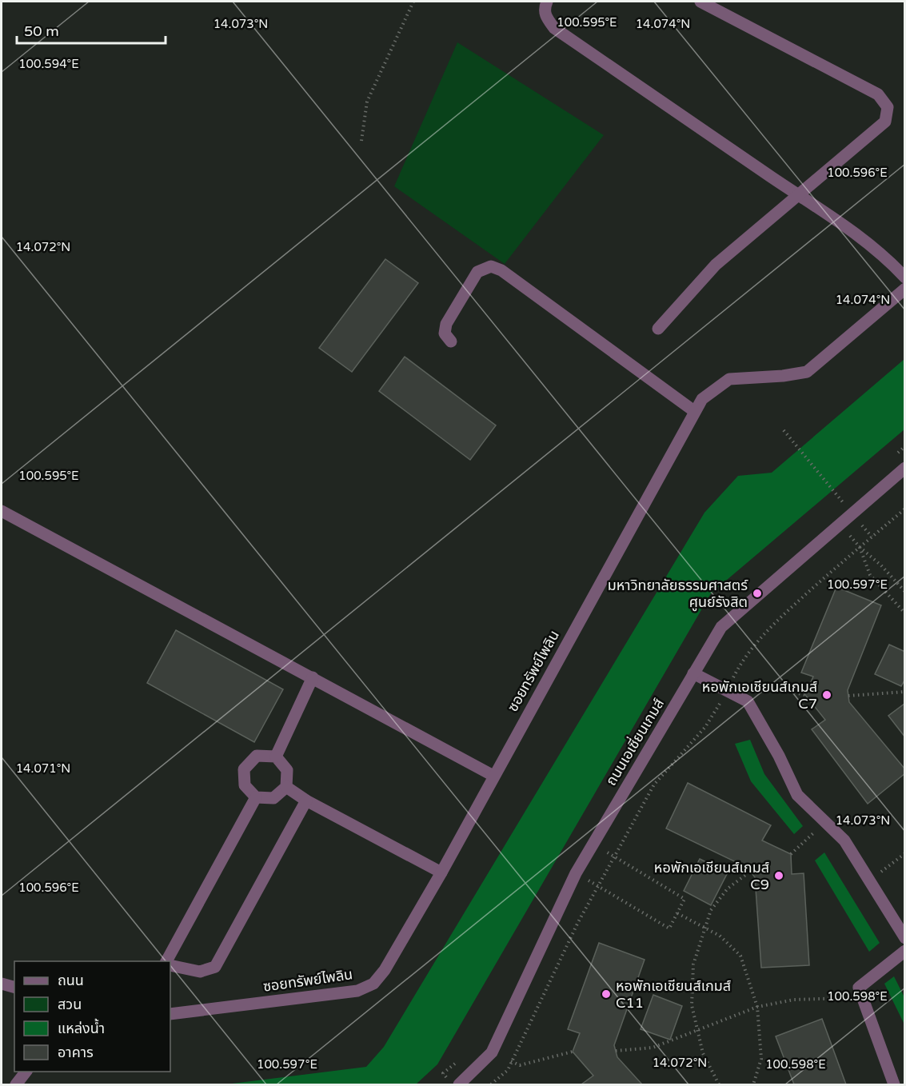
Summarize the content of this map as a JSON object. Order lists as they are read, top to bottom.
{
  "streets": {
    "street": ["ซอยทรัพย์ไพลิน", "ถนนเอเซี่ยนเกมส์"]
  },
  "places": [
    "มหาวิทยาลัยธรรมศาสตร์ ศูนย์รังสิต",
    "หอพักเอเชียนส์เกมส์ C7",
    "หอพักเอเชียนส์เกมส์ C9",
    "หอพักเอเชียนส์เกมส์ C11"
  ],
  "legend": [
    "ถนน",
    "สวน",
    "แหล่งน้ำ",
    "อาคาร"
  ],
  "scale_bar": "50 m",
  "coordinates": [
    "100.595°E",
    "14.073°N",
    "14.074°N",
    "100.594°E",
    "100.596°E",
    "14.072°N",
    "100.597°E",
    "14.071°N",
    "100.598°E"
  ]
}
